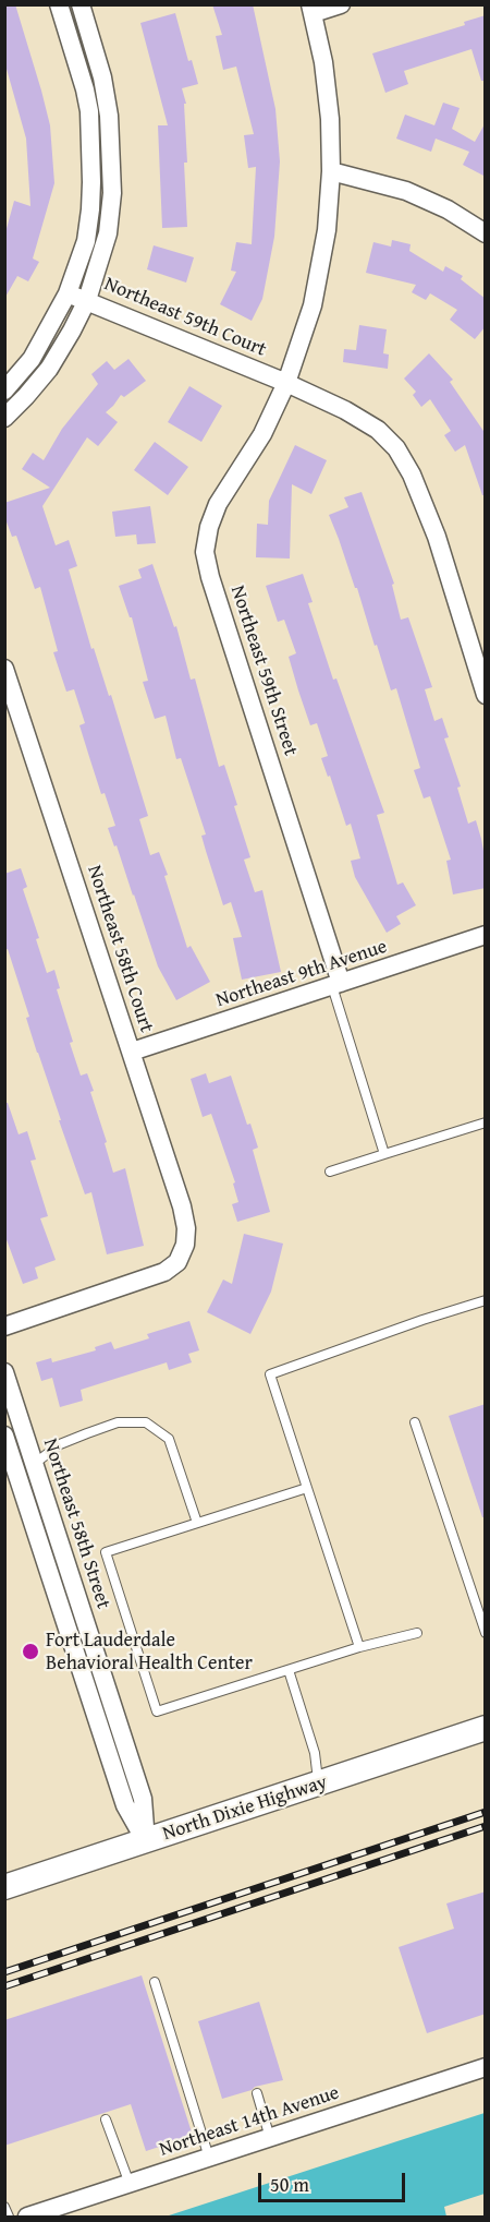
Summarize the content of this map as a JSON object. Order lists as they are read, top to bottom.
{
  "streets": {
    "main road": ["North Dixie Highway"],
    "street": [
      "Northeast 59th Court",
      "Northeast 59th Street",
      "Northeast 58th Court",
      "Northeast 9th Avenue",
      "Northeast 58th Street",
      "Northeast 14th Avenue"
    ]
  },
  "crossings": [
    ["Northeast 59th Court", "Northeast 59th Street"],
    ["Northeast 59th Street", "Northeast 9th Avenue"],
    ["Northeast 58th Court", "Northeast 9th Avenue"],
    ["Northeast 58th Street", "North Dixie Highway"]
  ],
  "places": ["Fort Lauderdale Behavioral Health Center"],
  "scale_bar": "50 m"
}
